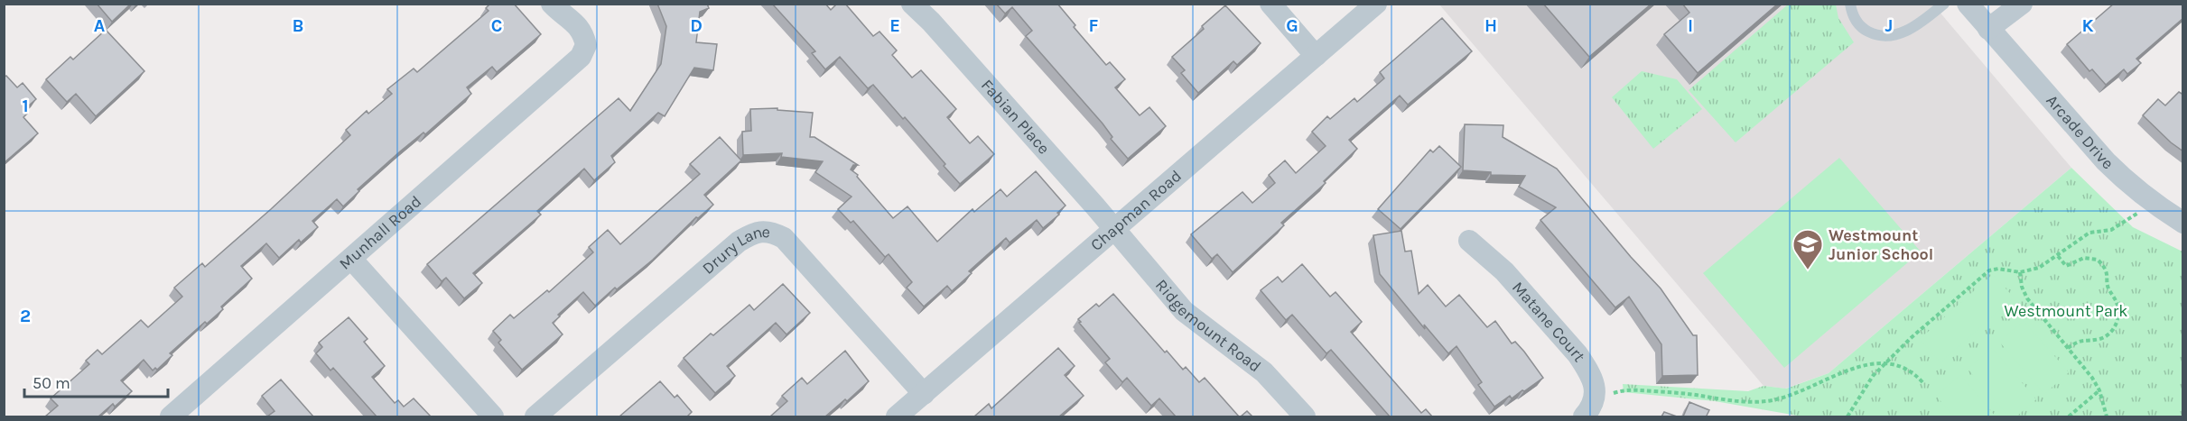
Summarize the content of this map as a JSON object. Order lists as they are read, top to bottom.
{
  "streets": {
    "street": [
      "Fabian Place",
      "Arcade Drive",
      "Chapman Road",
      "Munhall Road",
      "Drury Lane",
      "Matane Court",
      "Ridgemount Road"
    ]
  },
  "crossings": [
    ["Fabian Place", "Chapman Road"],
    ["Fabian Place", "Ridgemount Road"],
    ["Chapman Road", "Drury Lane"],
    ["Chapman Road", "Ridgemount Road"]
  ],
  "parks": ["Westmount Park"],
  "places": {
    "school or university": ["Westmount Junior School"]
  },
  "scale_bar": "50 m",
  "grid": {
    "columns": [
      "A",
      "B",
      "C",
      "D",
      "E",
      "F",
      "G",
      "H",
      "I",
      "J",
      "K"
    ],
    "rows": ["1", "2"]
  }
}
